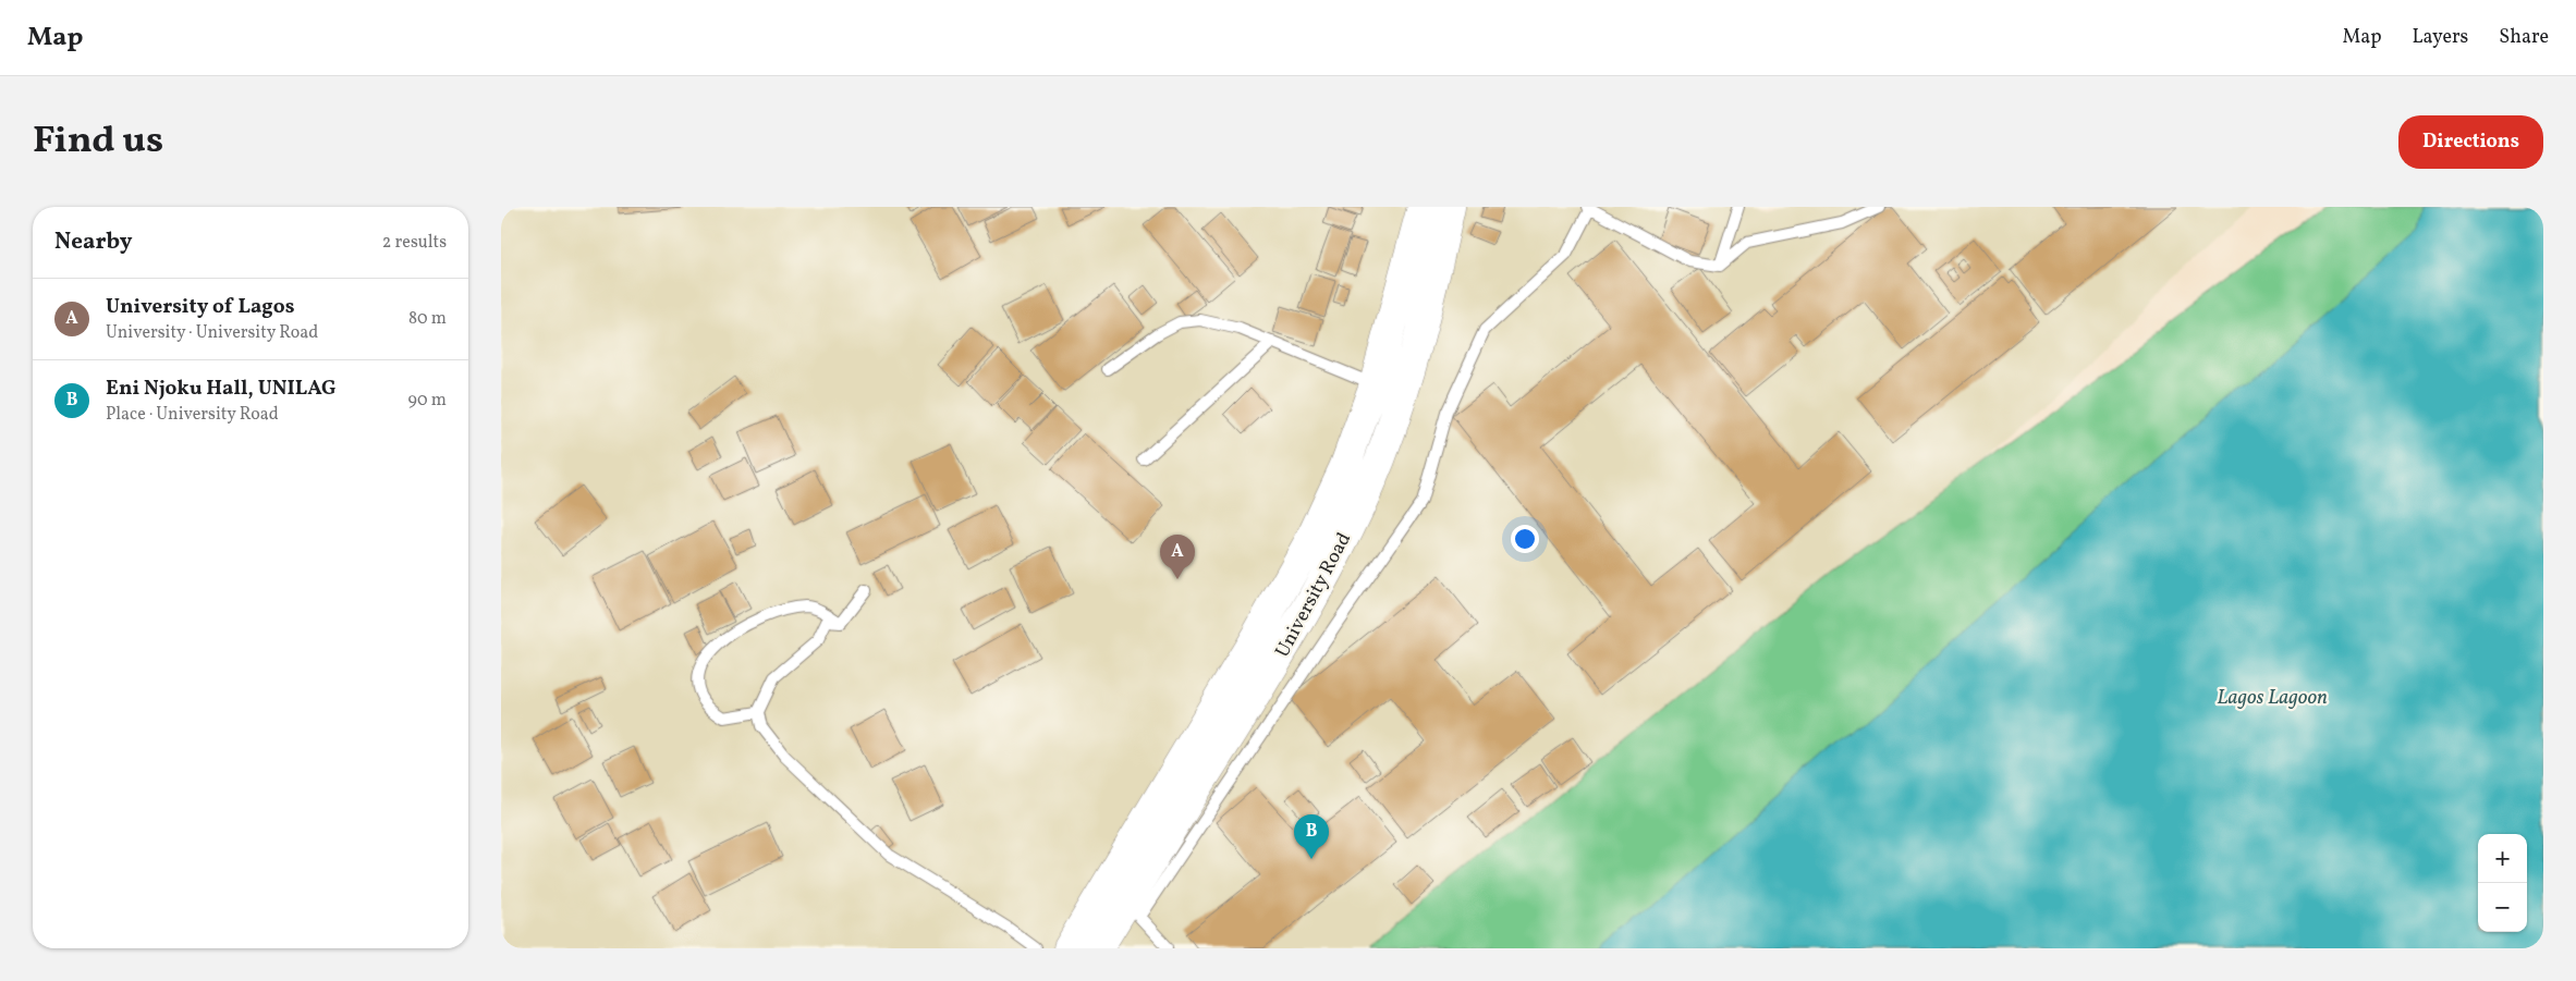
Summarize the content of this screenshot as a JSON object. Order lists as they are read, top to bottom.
{
  "streets": {
    "main road": ["University Road"]
  },
  "water": ["Lagos Lagoon"],
  "page": {
    "header": "Map",
    "nav": ["Map", "Layers", "Share"],
    "title": "Find us",
    "buttons": "Directions",
    "heading": ["Nearby", "2 results"],
    "list": [
      {
        "mark": "A",
        "name": "University of Lagos",
        "note": "University · University Road",
        "value": "80 m"
      },
      {
        "mark": "B",
        "name": "Eni Njoku Hall, UNILAG",
        "note": "Place · University Road",
        "value": "90 m"
      }
    ],
    "pins": ["A", "B"],
    "map_buttons": ["+", "−"]
  }
}
